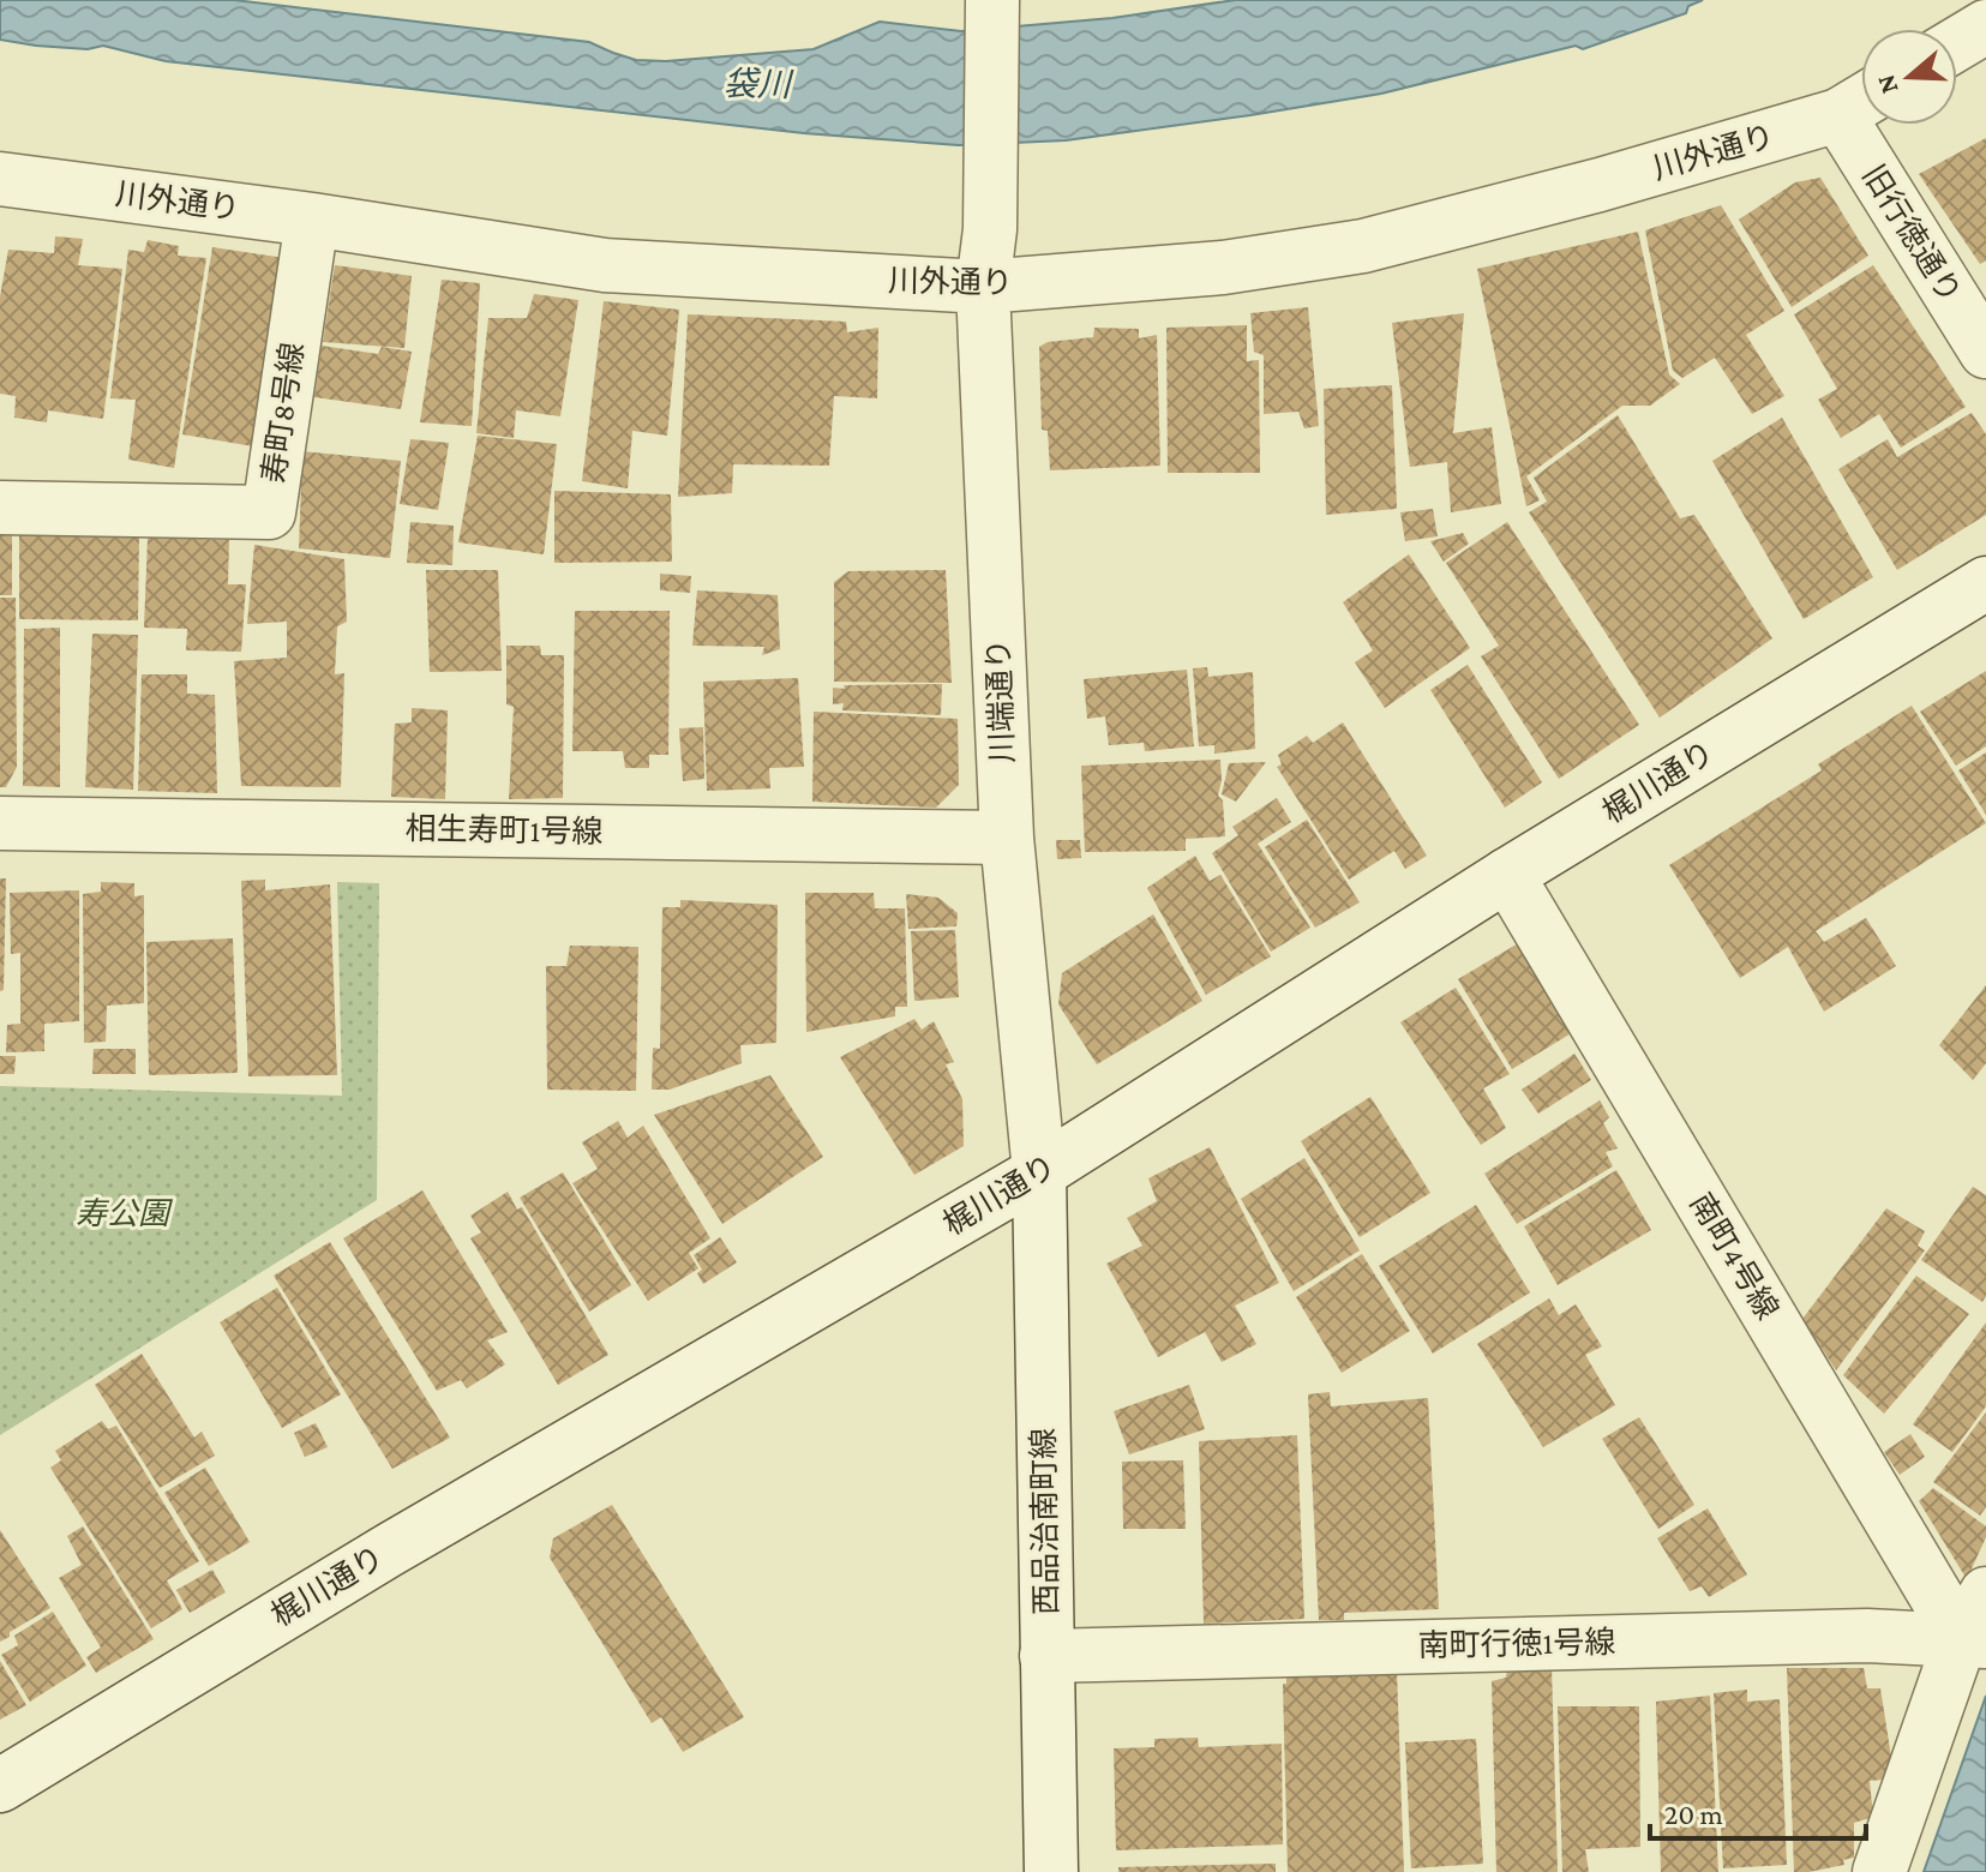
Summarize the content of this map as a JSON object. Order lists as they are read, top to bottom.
{
  "streets": {
    "street": [
      "川外通り",
      "旧行徳通り",
      "寿町8号線",
      "川端通り",
      "梶川通り",
      "相生寿町1号線",
      "南町4号線",
      "西品治南町線",
      "南町行徳1号線"
    ]
  },
  "crossings": [
    ["川外通り", "旧行徳通り"],
    ["川外通り", "寿町8号線"],
    ["川外通り", "川端通り"],
    ["川端通り", "梶川通り"],
    ["川端通り", "相生寿町1号線"],
    ["川端通り", "西品治南町線"],
    ["梶川通り", "南町4号線"],
    ["梶川通り", "西品治南町線"],
    ["南町4号線", "南町行徳1号線"],
    ["西品治南町線", "南町行徳1号線"]
  ],
  "water": ["袋川"],
  "parks": ["寿公園"],
  "scale_bar": "20 m",
  "north": "left"
}
